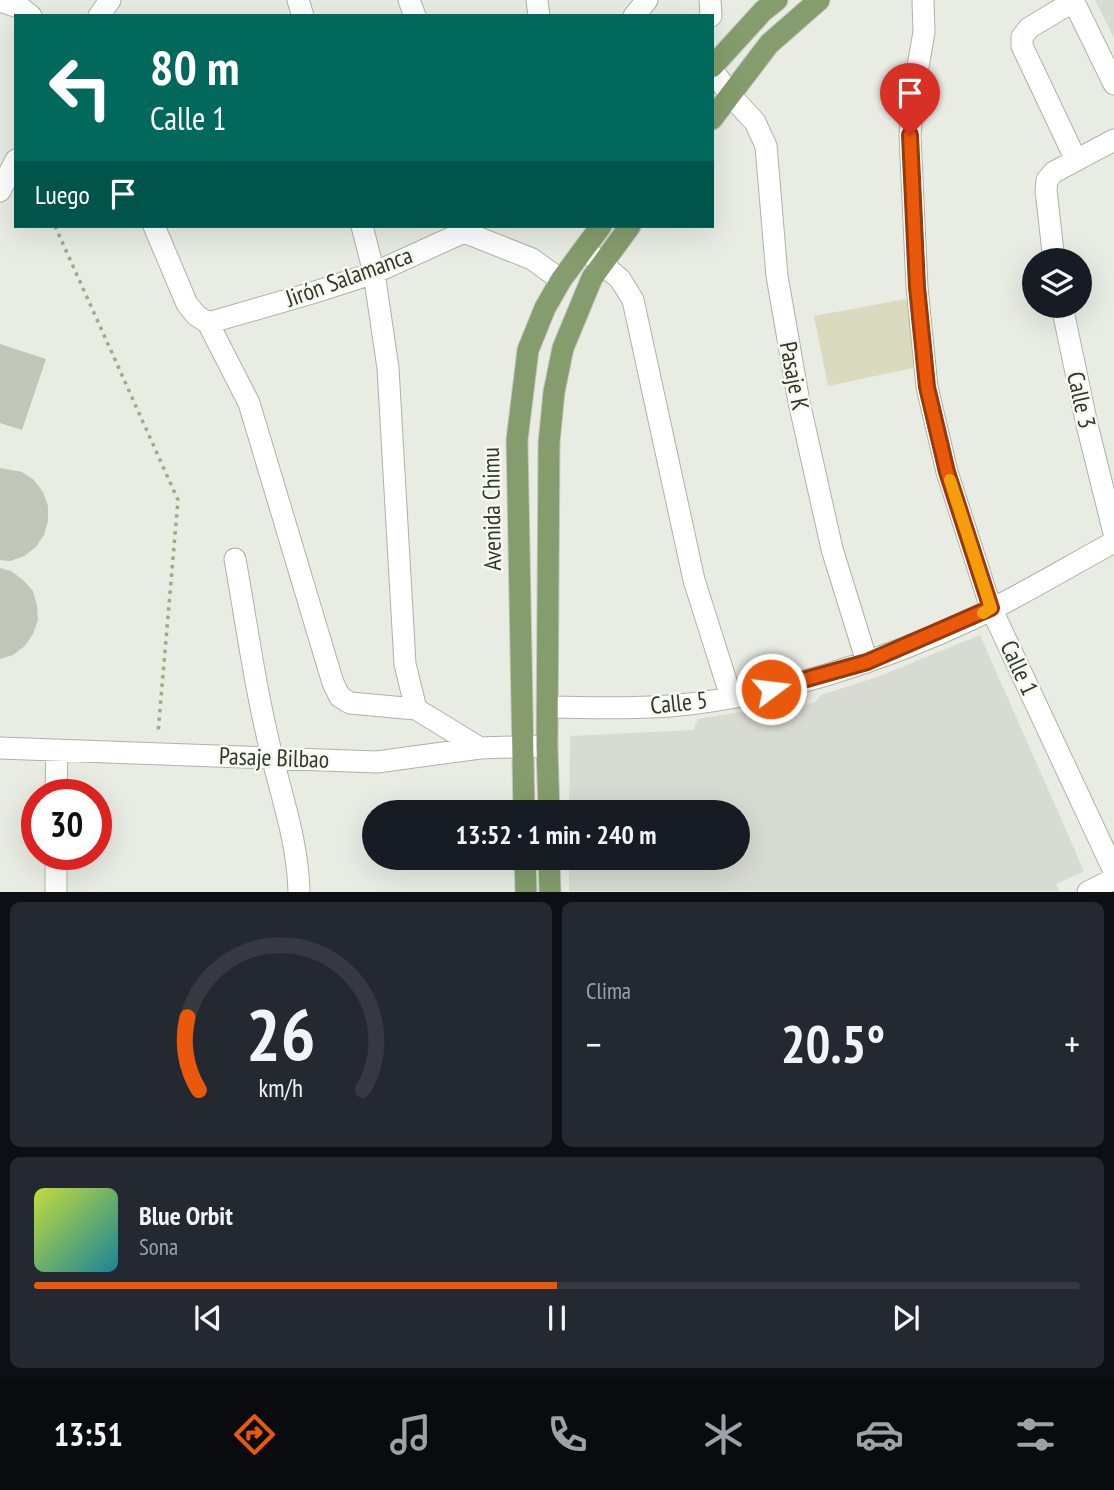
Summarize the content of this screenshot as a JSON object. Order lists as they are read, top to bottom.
{
  "streets": {
    "main road": ["Avenida Chimu"],
    "street": [
      "Jirón Salamanca",
      "Pasaje K",
      "Calle 3",
      "Calle 1",
      "Calle 5",
      "Pasaje Bilbao"
    ]
  },
  "crossings": [
    ["Jirón Salamanca", "Avenida Chimu"],
    ["Pasaje K", "Calle 5"],
    ["Avenida Chimu", "Pasaje Bilbao"],
    ["Calle 1", "Calle 5"]
  ],
  "page": {
    "turn": ["80 m", "Calle 1"],
    "then": "Luego",
    "limit": "30",
    "trip": "13:52 · 1 min · 240 m",
    "tile": "Clima",
    "heat": ["−", "20.5°", "+"],
    "song": ["Blue Orbit", "Sona"],
    "tabs": "13:51",
    "gauge": ["26", "km/h"]
  }
}
